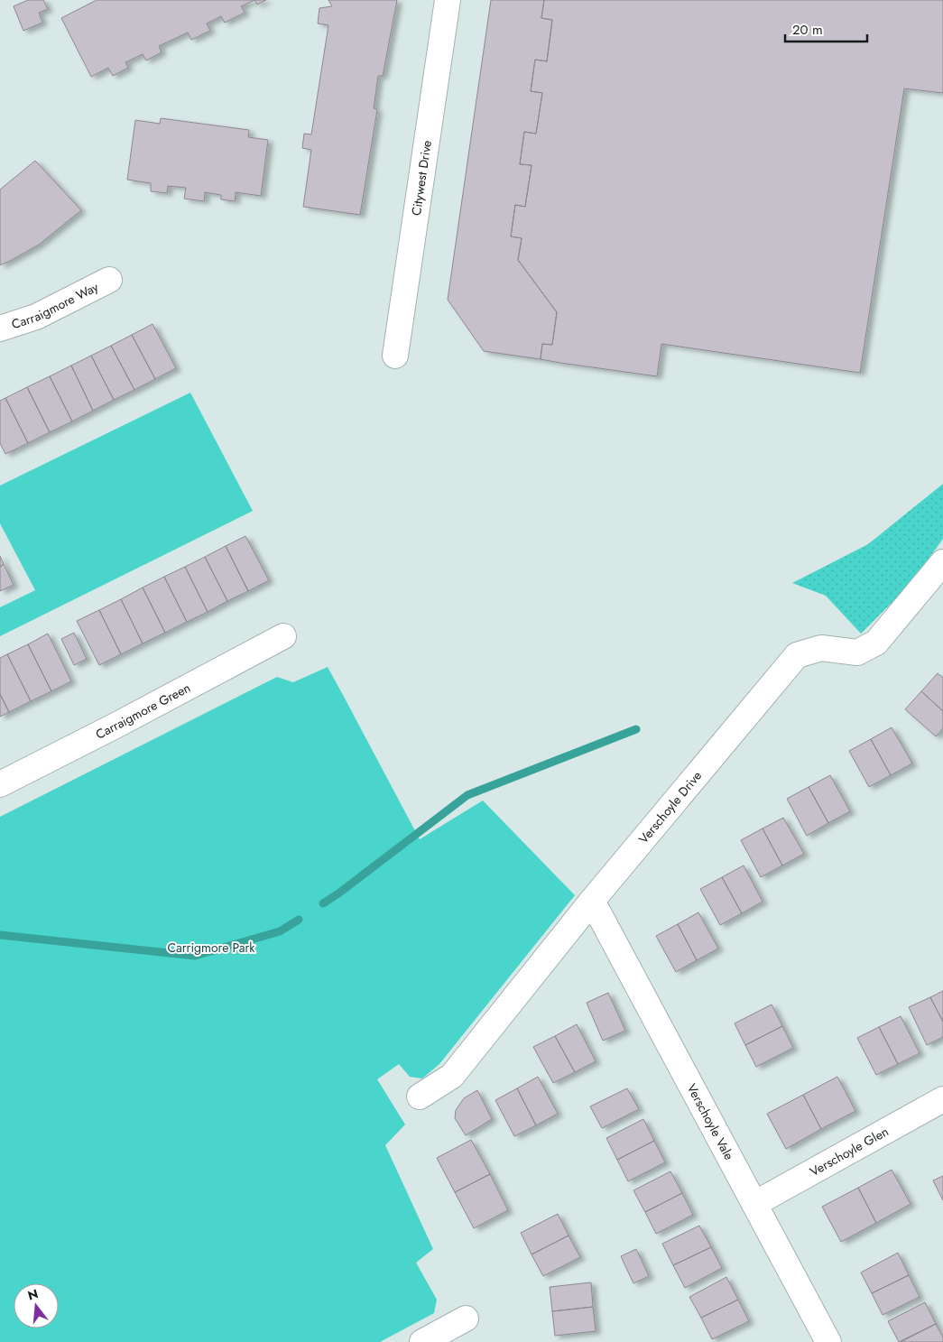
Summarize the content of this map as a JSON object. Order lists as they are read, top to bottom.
{
  "streets": {
    "street": [
      "Citywest Drive",
      "Carraigmore Way",
      "Carraigmore Green",
      "Verschoyle Drive",
      "Verschoyle Vale",
      "Verschoyle Glen"
    ]
  },
  "crossings": [
    ["Verschoyle Drive", "Verschoyle Vale"],
    ["Verschoyle Vale", "Verschoyle Glen"]
  ],
  "parks": ["Carrigmore Park"],
  "scale_bar": "20 m",
  "north": "top"
}
